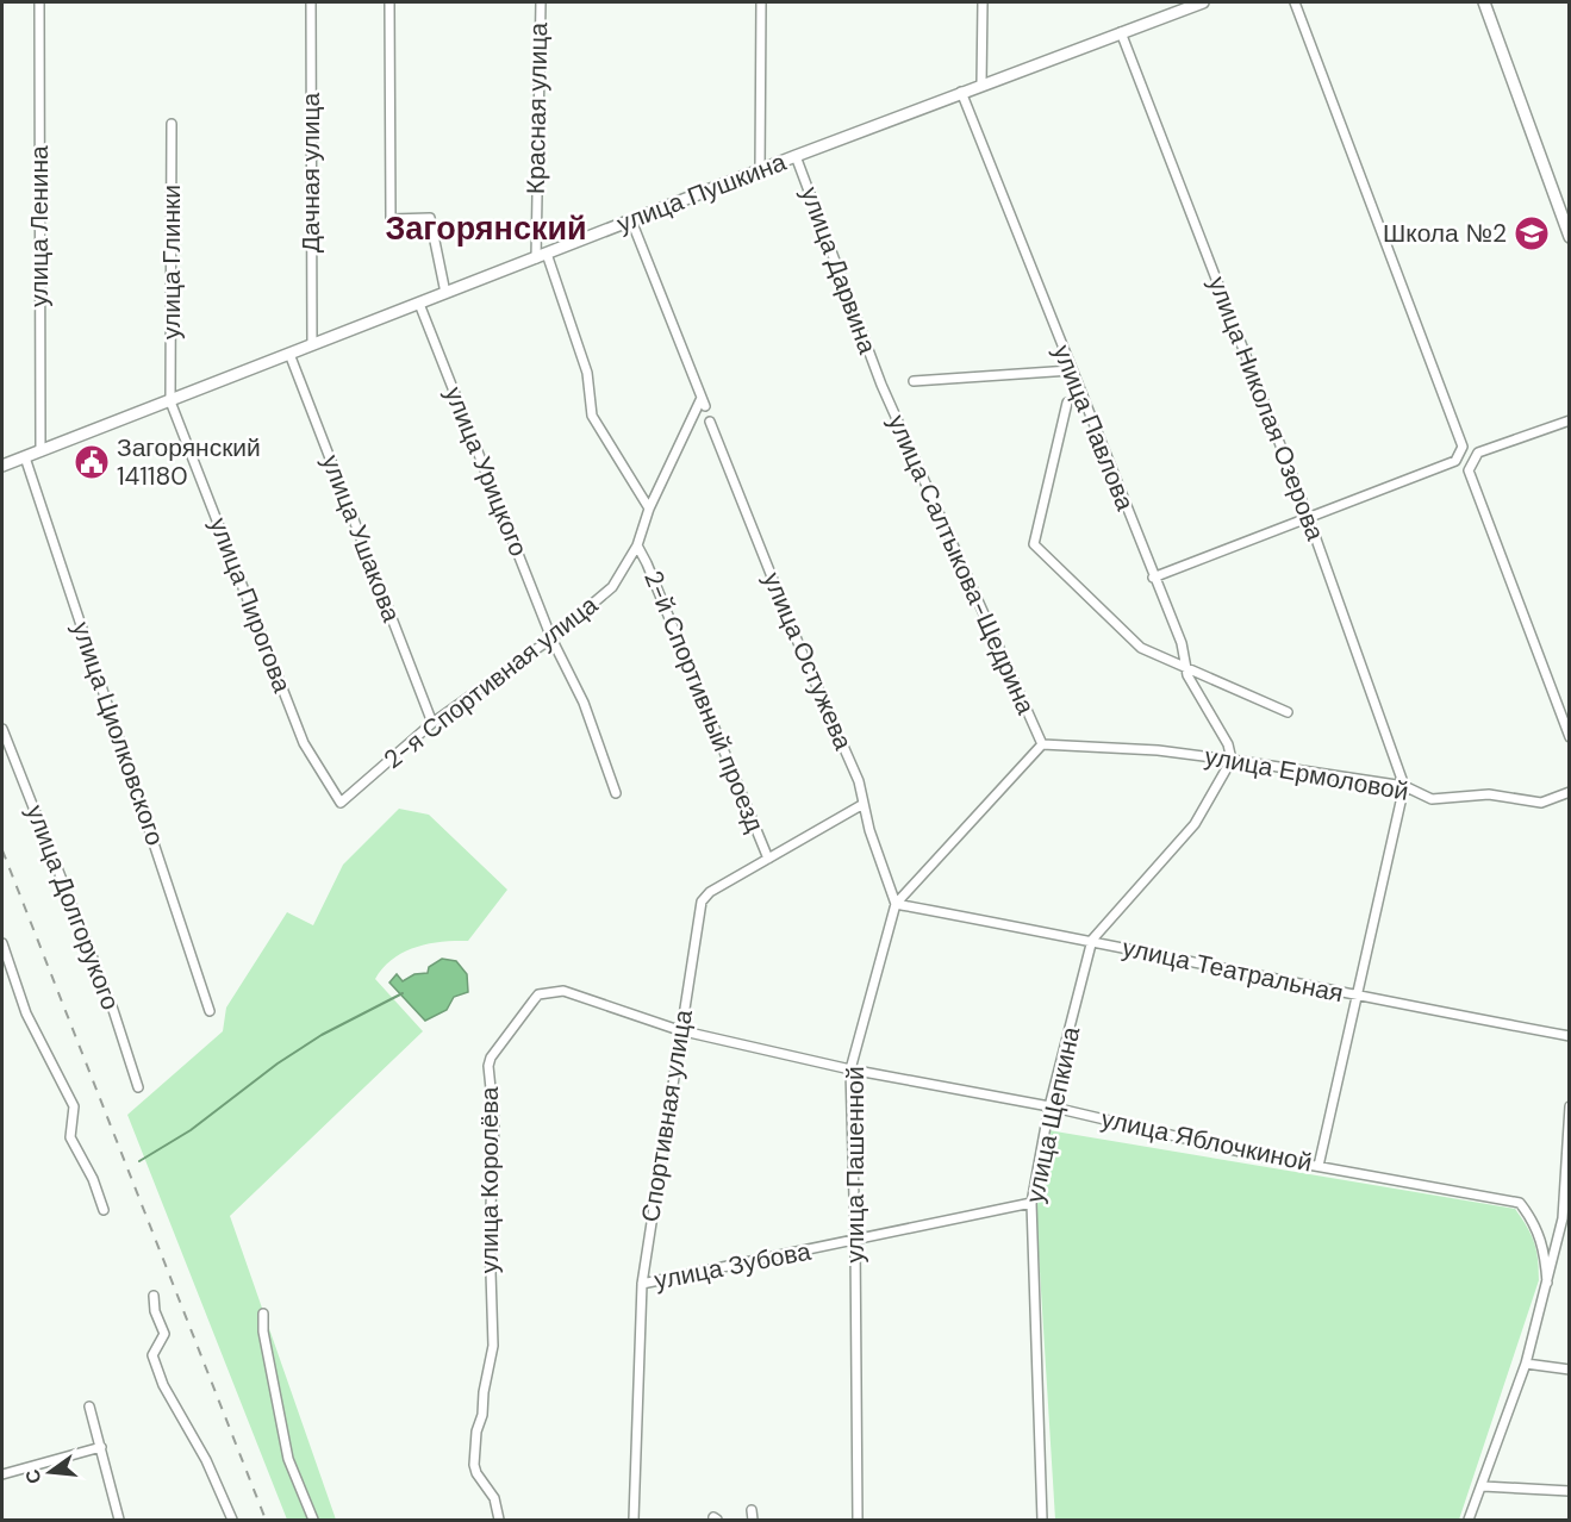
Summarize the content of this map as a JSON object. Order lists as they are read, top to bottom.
{
  "streets": {
    "main road": ["улица Пушкина"],
    "street": [
      "Красная улица",
      "Дачная улица",
      "улица Ленина",
      "улица Глинки",
      "улица Дарвина",
      "улица Николая Озерова",
      "улица Павлова",
      "улица Урицкого",
      "улица Ушакова",
      "улица Салтыкова-Щедрина",
      "улица Пирогова",
      "улица Остужева",
      "2-я Спортивная улица",
      "2-й Спортивный проезд",
      "улица Циолковского",
      "улица Ермоловой",
      "улица Долгорукого",
      "улица Театральная",
      "улица Щепкина",
      "Спортивная улица",
      "улица Яблочкиной",
      "улица Пашенной",
      "улица Королёва",
      "улица Зубова"
    ]
  },
  "crossings": [
    ["Красная улица", "улица Пушкина"],
    ["Красная улица", "2-я Спортивная улица"],
    ["Дачная улица", "улица Пушкина"],
    ["улица Пушкина", "улица Ленина"],
    ["улица Пушкина", "улица Глинки"],
    ["улица Пушкина", "улица Дарвина"],
    ["улица Пушкина", "улица Николая Озерова"],
    ["улица Пушкина", "улица Павлова"],
    ["улица Пушкина", "улица Урицкого"],
    ["улица Пушкина", "улица Ушакова"],
    ["улица Пушкина", "улица Пирогова"],
    ["улица Пушкина", "2-я Спортивная улица"],
    ["улица Пушкина", "улица Циолковского"],
    ["улица Глинки", "улица Пирогова"],
    ["улица Дарвина", "улица Салтыкова-Щедрина"],
    ["улица Николая Озерова", "улица Ермоловой"],
    ["улица Павлова", "улица Ермоловой"],
    ["улица Павлова", "улица Щепкина"],
    ["улица Урицкого", "2-я Спортивная улица"],
    ["улица Ушакова", "2-я Спортивная улица"],
    ["улица Салтыкова-Щедрина", "улица Ермоловой"],
    ["улица Салтыкова-Щедрина", "улица Пашенной"],
    ["улица Пирогова", "2-я Спортивная улица"],
    ["улица Остужева", "улица Театральная"],
    ["улица Остужева", "Спортивная улица"],
    ["улица Остужева", "улица Пашенной"],
    ["2-я Спортивная улица", "2-й Спортивный проезд"],
    ["2-й Спортивный проезд", "Спортивная улица"],
    ["улица Ермоловой", "улица Щепкина"],
    ["улица Ермоловой", "улица Пашенной"],
    ["улица Театральная", "улица Щепкина"],
    ["улица Театральная", "улица Пашенной"],
    ["улица Щепкина", "улица Яблочкиной"],
    ["улица Щепкина", "улица Зубова"],
    ["Спортивная улица", "улица Королёва"],
    ["Спортивная улица", "улица Зубова"],
    ["улица Яблочкиной", "улица Пашенной"],
    ["улица Яблочкиной", "улица Королёва"],
    ["улица Пашенной", "улица Королёва"],
    ["улица Пашенной", "улица Зубова"]
  ],
  "districts": ["Загорянский"],
  "places": {
    "school or university": ["Школа №2"],
    "public building": ["Загорянский 141180"]
  },
  "north": "left"
}
